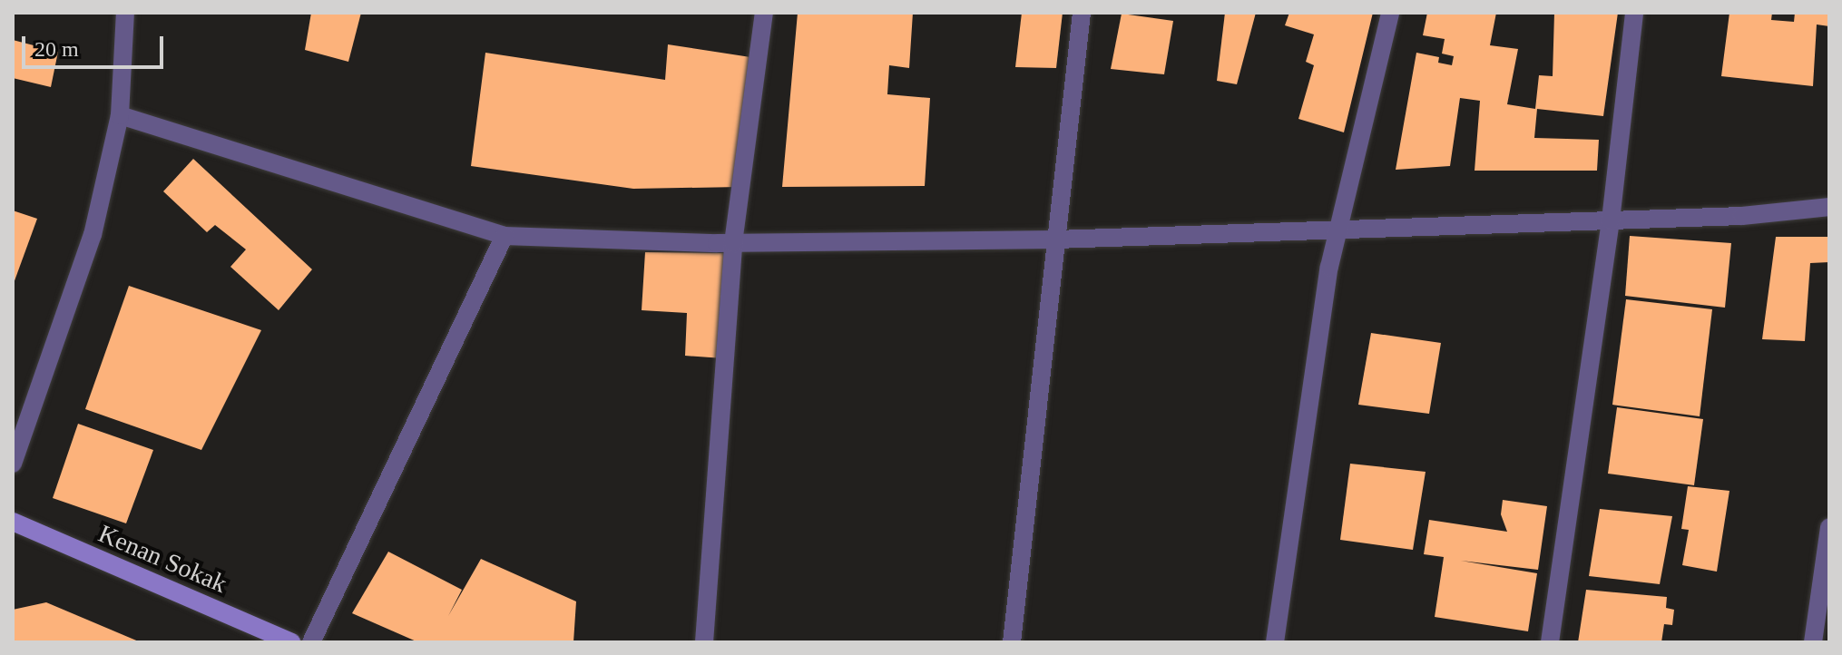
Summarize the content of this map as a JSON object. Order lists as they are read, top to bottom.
{
  "streets": {
    "street": ["Kenan Sokak"]
  },
  "scale_bar": "20 m"
}
